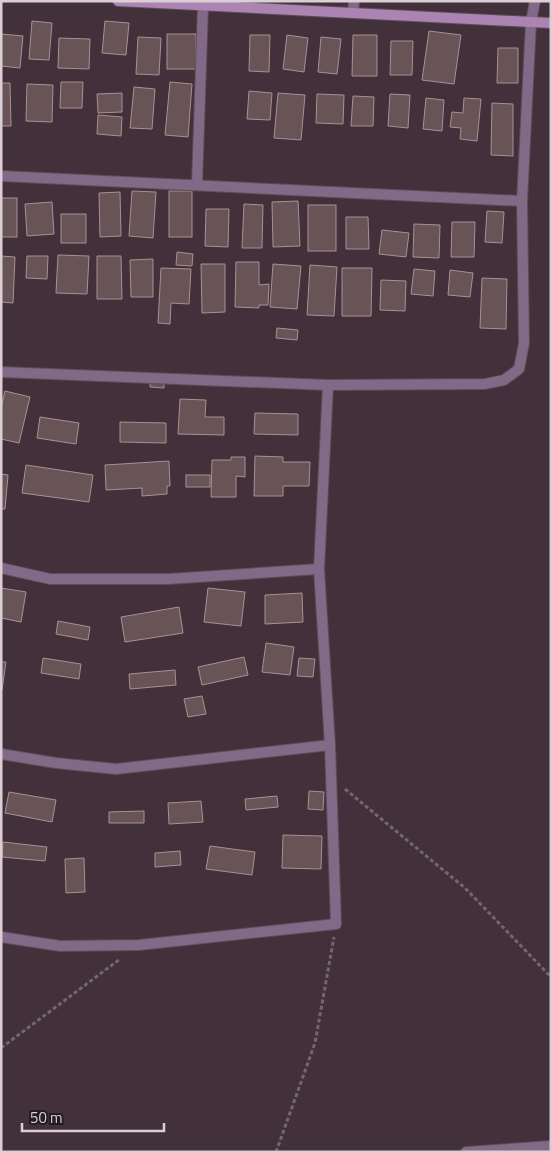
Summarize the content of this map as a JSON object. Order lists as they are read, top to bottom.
{
  "scale_bar": "50 m"
}
